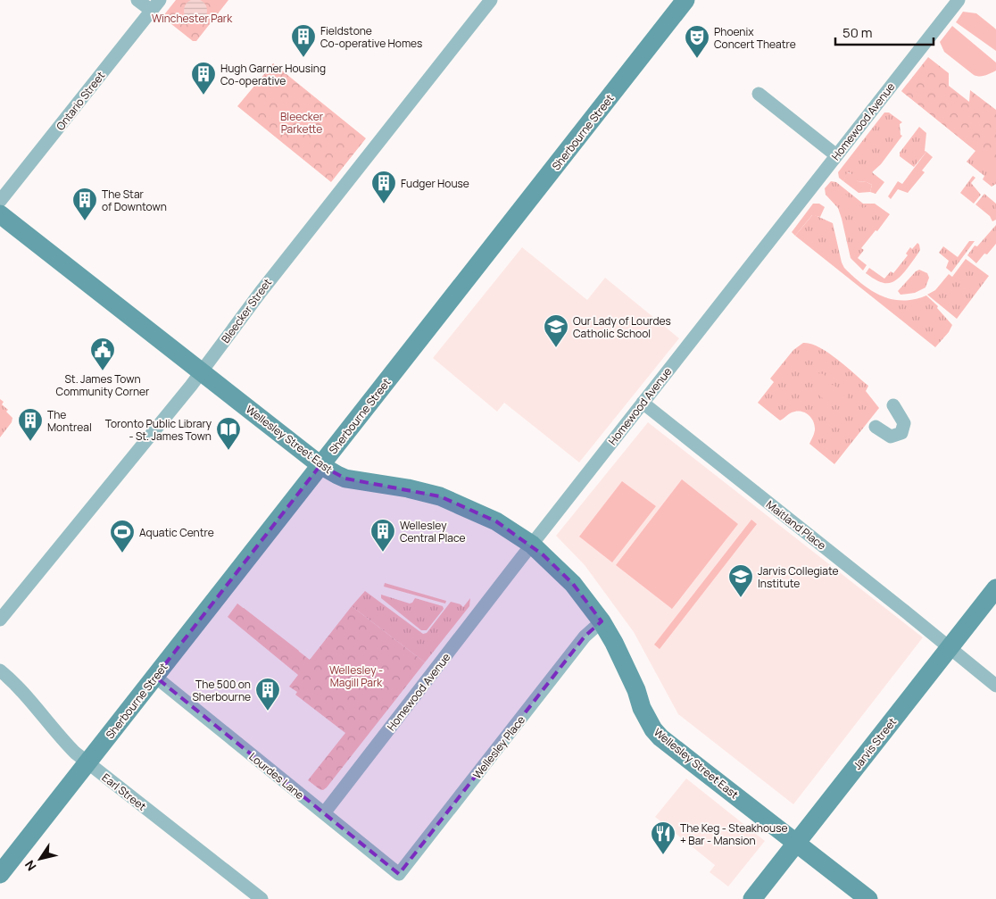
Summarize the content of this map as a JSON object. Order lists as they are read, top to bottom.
{
  "streets": {
    "street": [
      "Ontario Street",
      "Homewood Avenue",
      "Sherbourne Street",
      "Bleecker Street",
      "Wellesley Street East",
      "Maitland Place",
      "Jarvis Street",
      "Wellesley Place",
      "Lourdes Lane",
      "Earl Street"
    ]
  },
  "crossings": [
    ["Homewood Avenue", "Wellesley Street East"],
    ["Homewood Avenue", "Maitland Place"],
    ["Homewood Avenue", "Lourdes Lane"],
    ["Sherbourne Street", "Wellesley Street East"],
    ["Sherbourne Street", "Lourdes Lane"],
    ["Sherbourne Street", "Earl Street"],
    ["Bleecker Street", "Wellesley Street East"],
    ["Wellesley Street East", "Jarvis Street"],
    ["Wellesley Street East", "Wellesley Place"],
    ["Maitland Place", "Jarvis Street"],
    ["Wellesley Place", "Lourdes Lane"]
  ],
  "parks": ["Winchester Park", "Bleecker Parkette", "Wellesley - Magill Park"],
  "places": {
    "building": [
      "Fieldstone Co-operative Homes",
      "Hugh Garner Housing Co-operative",
      "Fudger House",
      "The Star of Downtown",
      "The Montreal",
      "Wellesley Central Place",
      "The 500 on Sherbourne"
    ],
    "theatre": ["Phoenix Concert Theatre"],
    "school or university": ["Our Lady of Lourdes Catholic School", "Jarvis Collegiate Institute"],
    "public building": ["St. James Town Community Corner"],
    "library": ["Toronto Public Library - St. James Town"],
    "sports": ["Aquatic Centre"],
    "restaurant": ["The Keg - Steakhouse + Bar - Mansion"]
  },
  "scale_bar": "50 m",
  "north": "bottom left"
}
